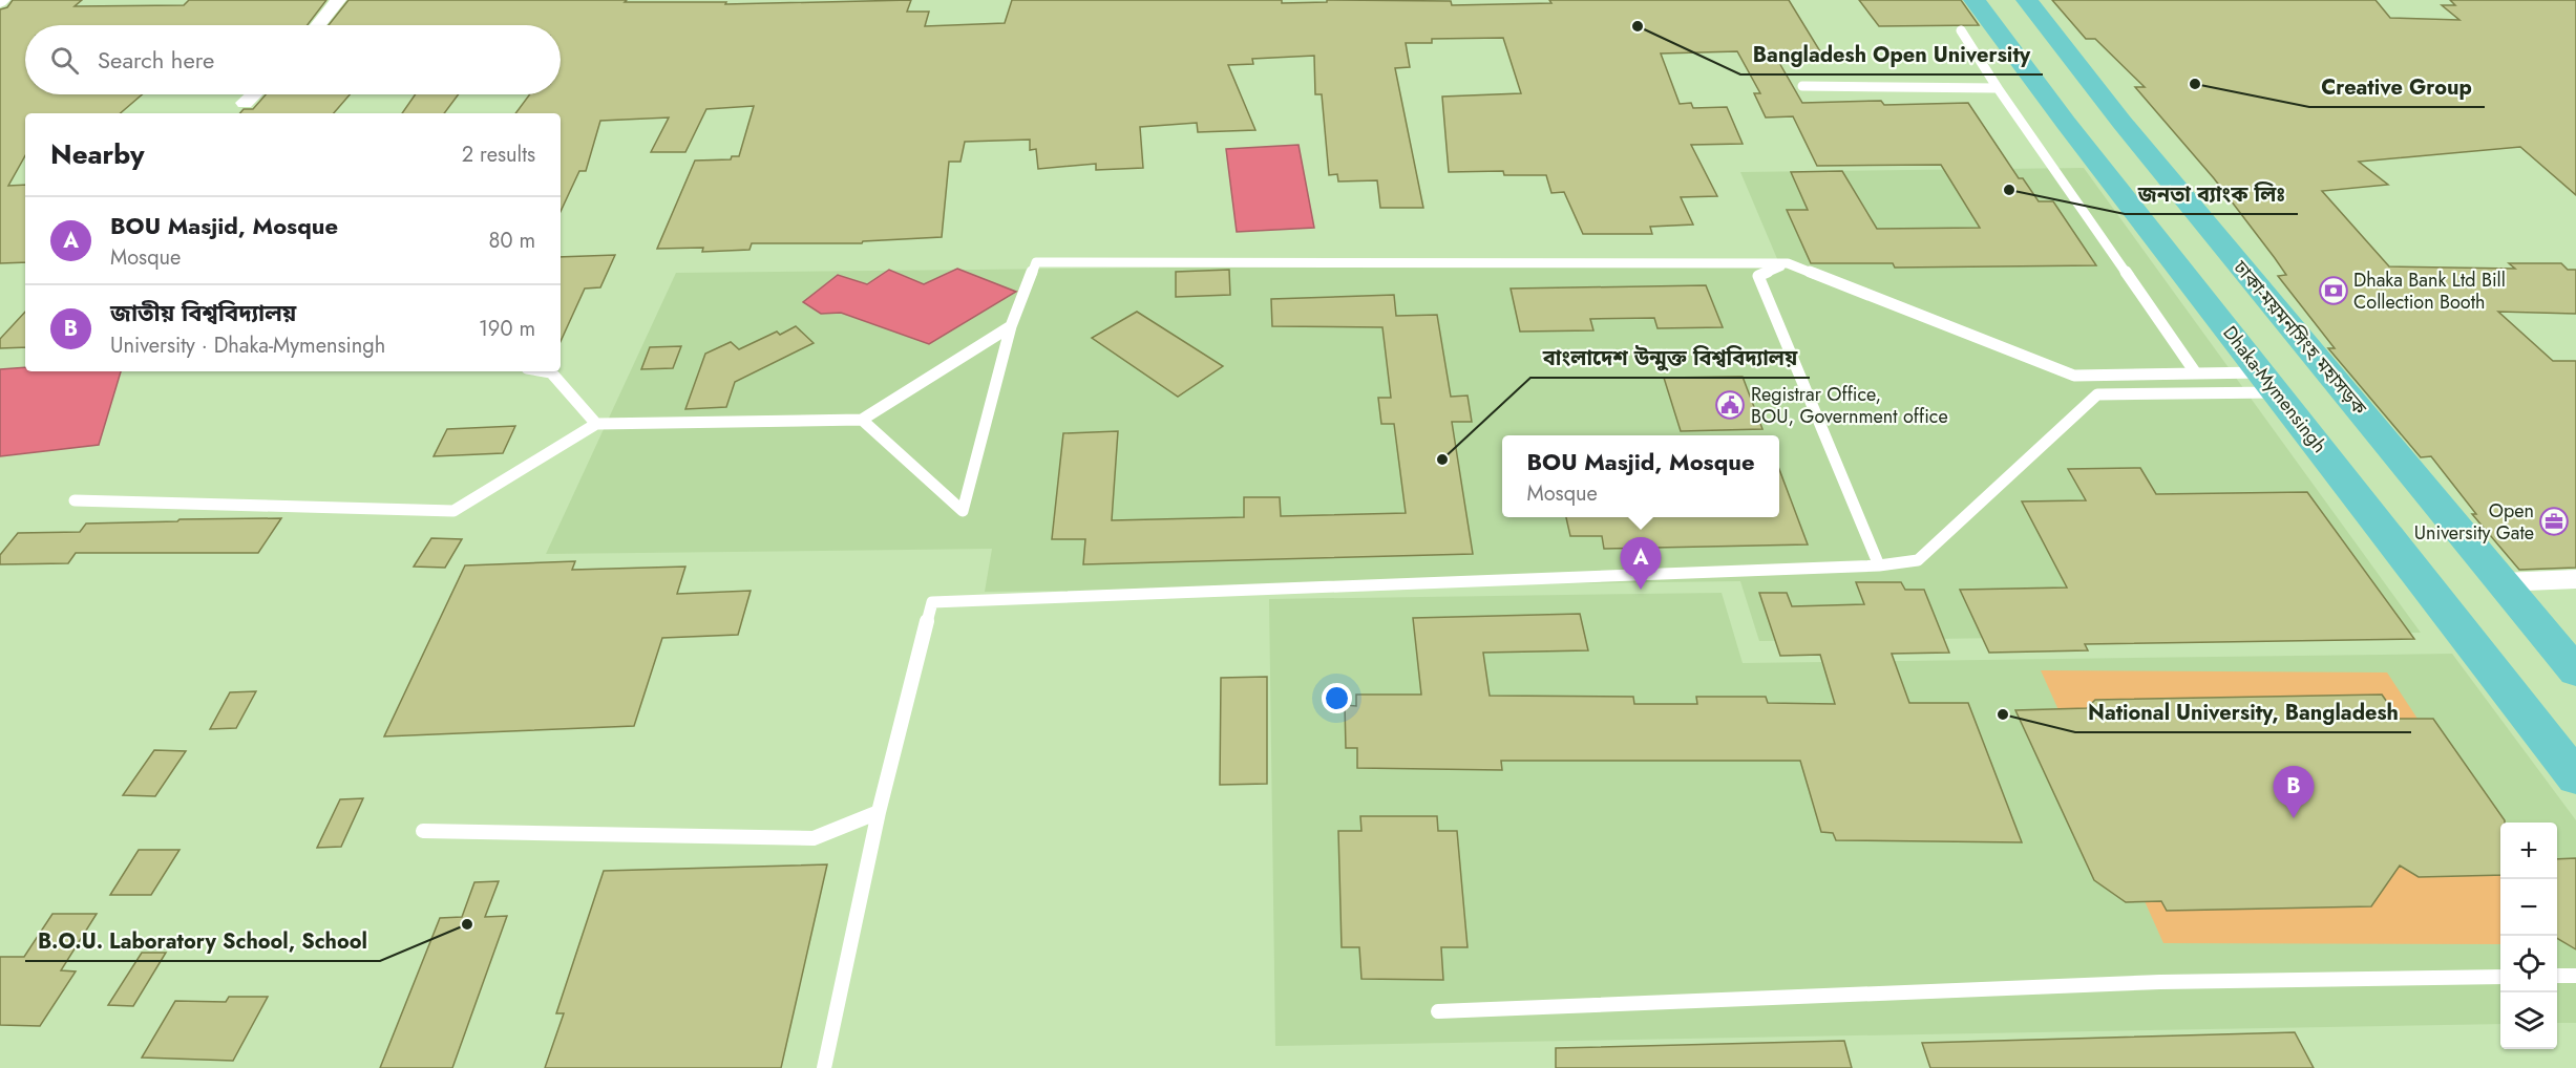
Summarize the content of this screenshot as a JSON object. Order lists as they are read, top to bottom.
{
  "streets": {
    "highway": ["ঢাকা-ময়মনসিংহ মহাসড়ক", "Dhaka-Mymensingh"]
  },
  "places": {
    "other": [
      "Bangladesh Open University",
      "Creative Group",
      "জনতা ব্যাংক লিঃ",
      "বাংলাদেশ উন্মুক্ত বিশ্ববিদ্যালয়",
      "National University, Bangladesh",
      "B.O.U. Laboratory School, School"
    ],
    "bank": ["Dhaka Bank Ltd Bill Collection Booth"],
    "public building": ["Registrar Office, BOU, Government office"],
    "office": ["Open University Gate"]
  },
  "page": {
    "search": "Search here",
    "heading": ["Nearby", "2 results"],
    "list": [
      {
        "mark": "A",
        "name": "BOU Masjid, Mosque",
        "note": "Mosque",
        "value": "80 m"
      },
      {
        "mark": "B",
        "name": "জাতীয় বিশ্ববিদ্যালয়",
        "note": "University · Dhaka-Mymensingh",
        "value": "190 m"
      }
    ],
    "popup": ["BOU Masjid, Mosque", "Mosque"],
    "pins": ["A", "B"],
    "map_buttons": ["+", "−"]
  }
}
